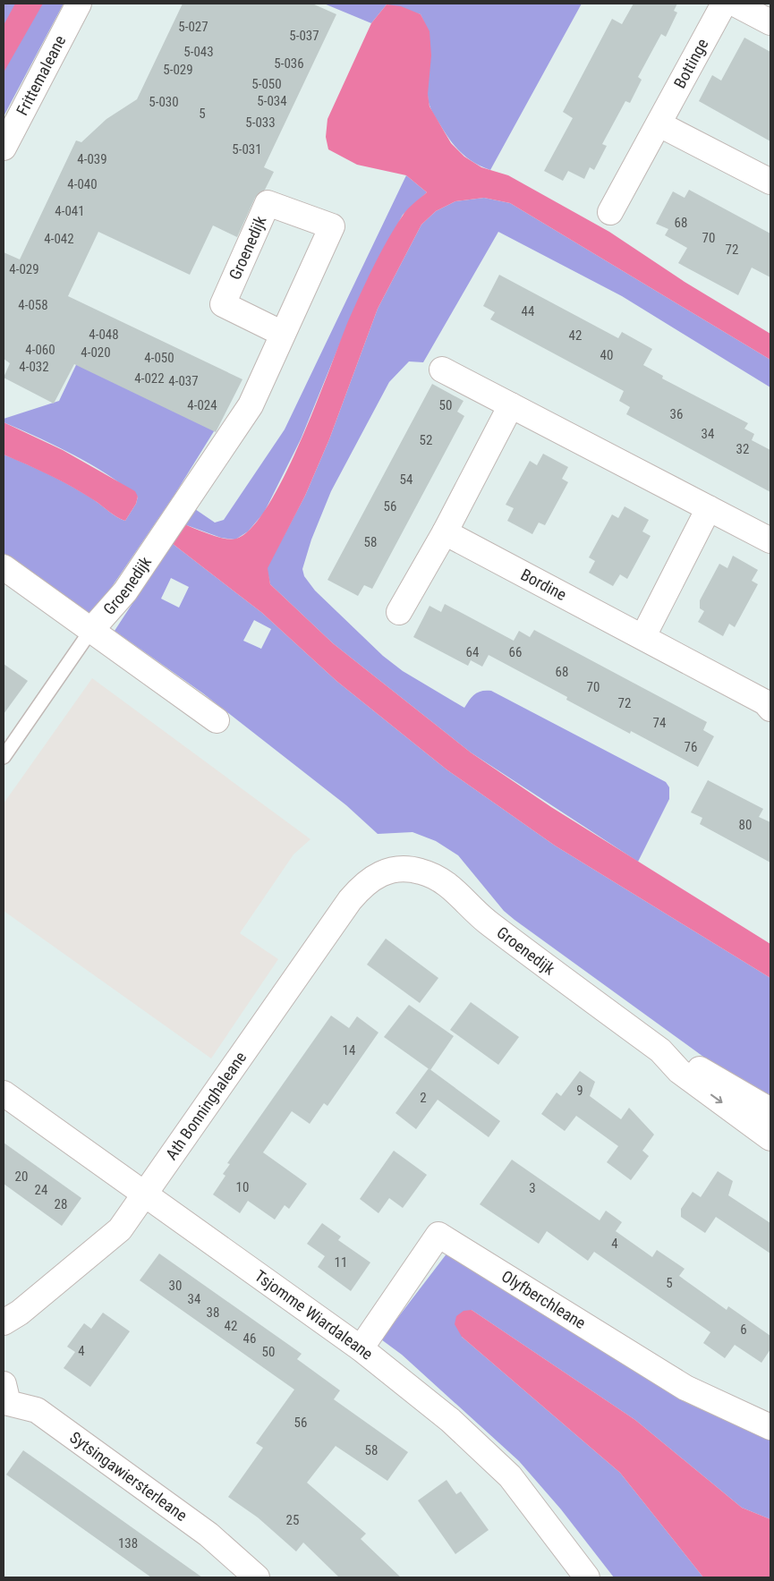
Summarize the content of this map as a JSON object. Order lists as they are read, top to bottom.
{
  "streets": {
    "street": [
      "Bottinge",
      "Frittemaleane",
      "Groenedijk",
      "Bordine",
      "Ath Bonninghaleane",
      "Olyfberchleane",
      "Tsjomme Wiardaleane",
      "Sytsingawiersterleane"
    ]
  },
  "crossings": [
    ["Groenedijk", "Ath Bonninghaleane"],
    ["Ath Bonninghaleane", "Tsjomme Wiardaleane"],
    ["Olyfberchleane", "Tsjomme Wiardaleane"]
  ],
  "house_numbers": [
    "5-027",
    "5-037",
    "5-043",
    "5-036",
    "5-029",
    "5-050",
    "5-034",
    "5-030",
    "5",
    "5-033",
    "5-031",
    "4-039",
    "4-040",
    "4-041",
    "68",
    "70",
    "4-042",
    "72",
    "4-029",
    "4-058",
    "44",
    "4-048",
    "42",
    "4-060",
    "4-020",
    "40",
    "4-050",
    "4-032",
    "4-022",
    "4-037",
    "4-024",
    "50",
    "36",
    "34",
    "52",
    "32",
    "54",
    "56",
    "58",
    "64",
    "66",
    "68",
    "70",
    "72",
    "74",
    "76",
    "80",
    "14",
    "9",
    "2",
    "20",
    "10",
    "3",
    "24",
    "28",
    "4",
    "11",
    "5",
    "30",
    "34",
    "38",
    "42",
    "6",
    "46",
    "4",
    "50",
    "56",
    "58",
    "25",
    "138"
  ]
}
